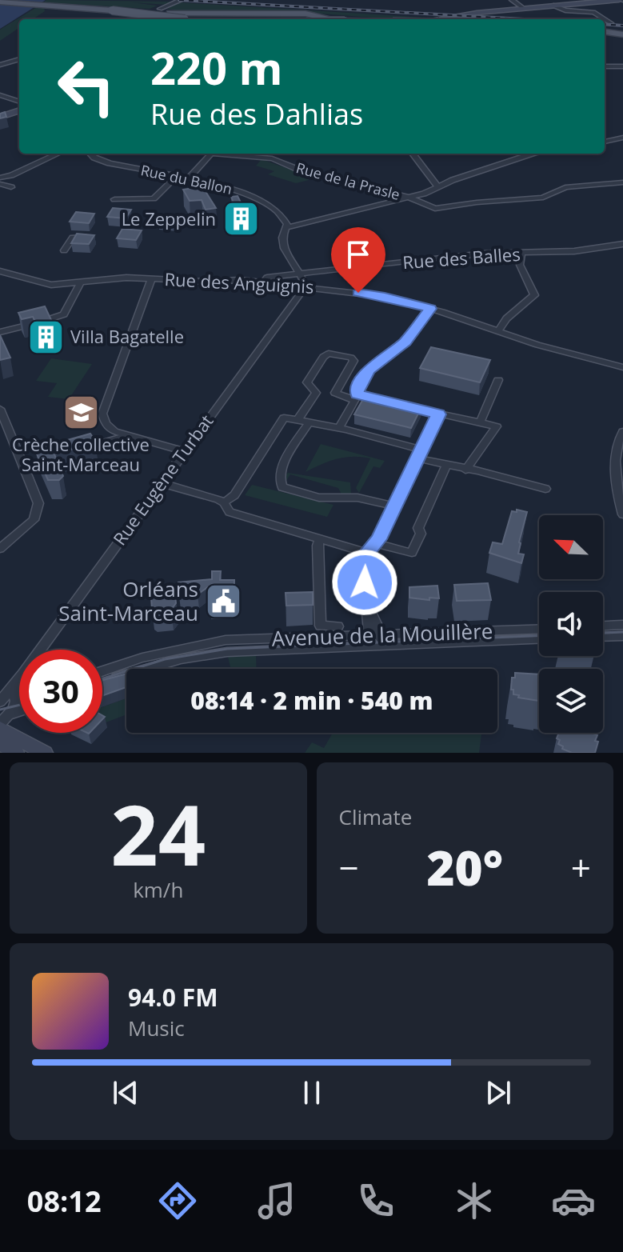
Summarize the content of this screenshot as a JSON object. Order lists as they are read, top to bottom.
{
  "streets": {
    "street": [
      "Rue du Ballon",
      "Rue de la Prasle",
      "Rue des Balles",
      "Rue des Anguignis",
      "Rue Eugène Turbat",
      "Avenue de la Mouillère"
    ]
  },
  "crossings": [
    ["Rue des Balles", "Rue des Anguignis"],
    ["Rue des Balles", "Rue Eugène Turbat"],
    ["Rue des Anguignis", "Rue Eugène Turbat"]
  ],
  "places": {
    "building": ["Le Zeppelin", "Villa Bagatelle"],
    "school or university": ["Crèche collective Saint-Marceau"],
    "public building": ["Orléans Saint-Marceau"]
  },
  "north": "top left",
  "page": {
    "turn": ["220 m", "Rue des Dahlias"],
    "limit": "30",
    "trip": "08:14 · 2 min · 540 m",
    "tile": [
      ["24", "km/h"],
      "Climate"
    ],
    "heat": ["−", "20°", "+"],
    "song": ["94.0 FM", "Music"],
    "tabs": "08:12"
  }
}
